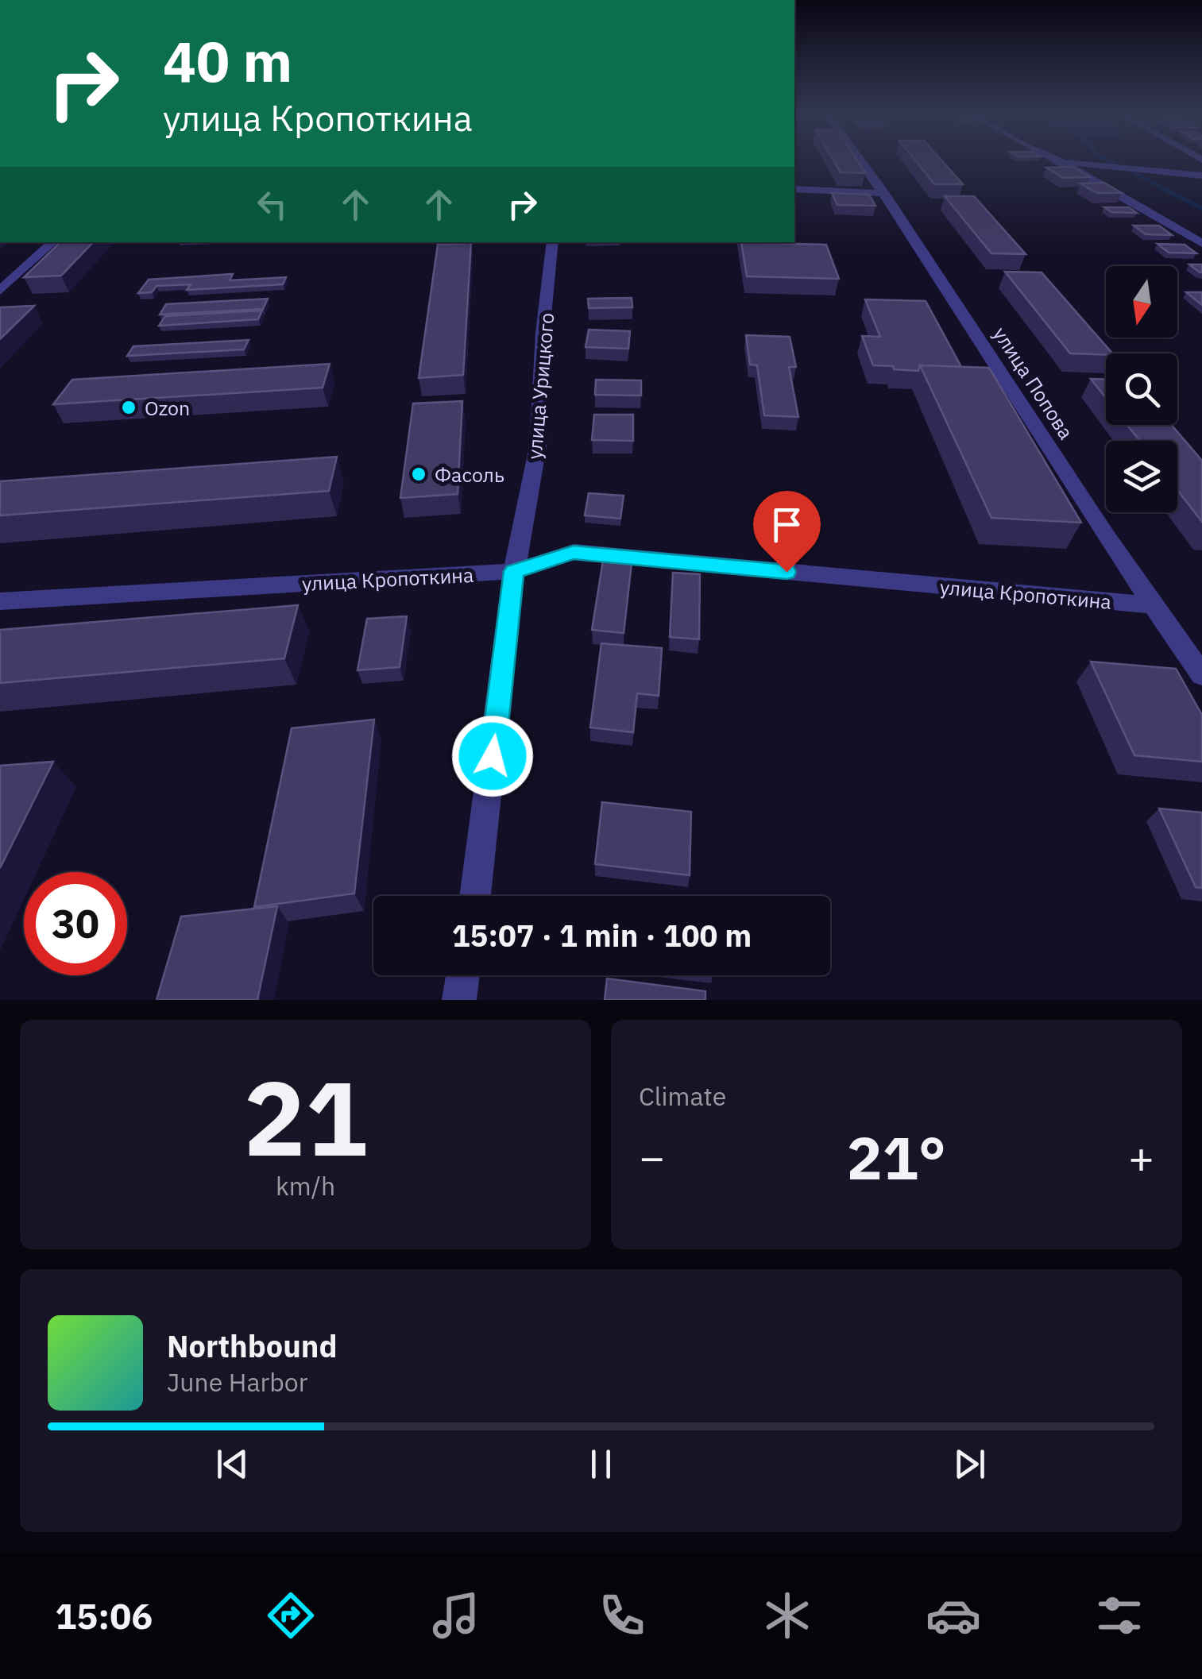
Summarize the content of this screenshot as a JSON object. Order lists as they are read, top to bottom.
{
  "streets": {
    "street": ["улица Попова", "улица Урицкого", "улица Кропоткина"]
  },
  "crossings": [
    ["улица Попова", "улица Кропоткина"],
    ["улица Урицкого", "улица Кропоткина"]
  ],
  "places": ["Ozon", "Фасоль"],
  "north": "bottom",
  "page": {
    "turn": ["40 m", "улица Кропоткина"],
    "limit": "30",
    "trip": "15:07 · 1 min · 100 m",
    "tile": [
      ["21", "km/h"],
      "Climate"
    ],
    "heat": ["−", "21°", "+"],
    "song": ["Northbound", "June Harbor"],
    "tabs": "15:06"
  }
}
